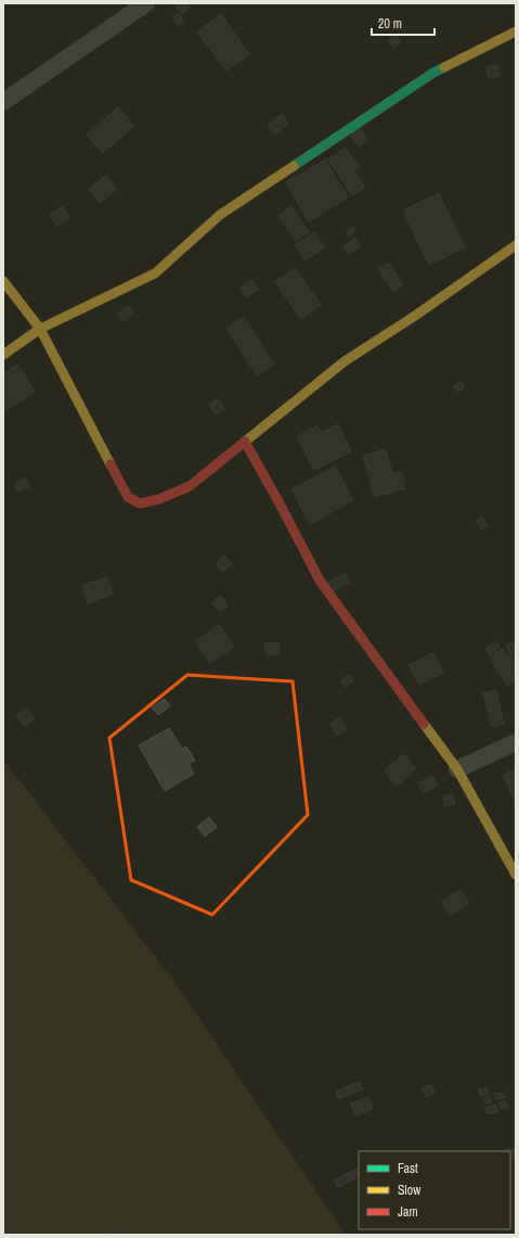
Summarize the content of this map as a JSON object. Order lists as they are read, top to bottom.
{
  "legend": ["Fast", "Slow", "Jam"],
  "scale_bar": "20 m"
}
